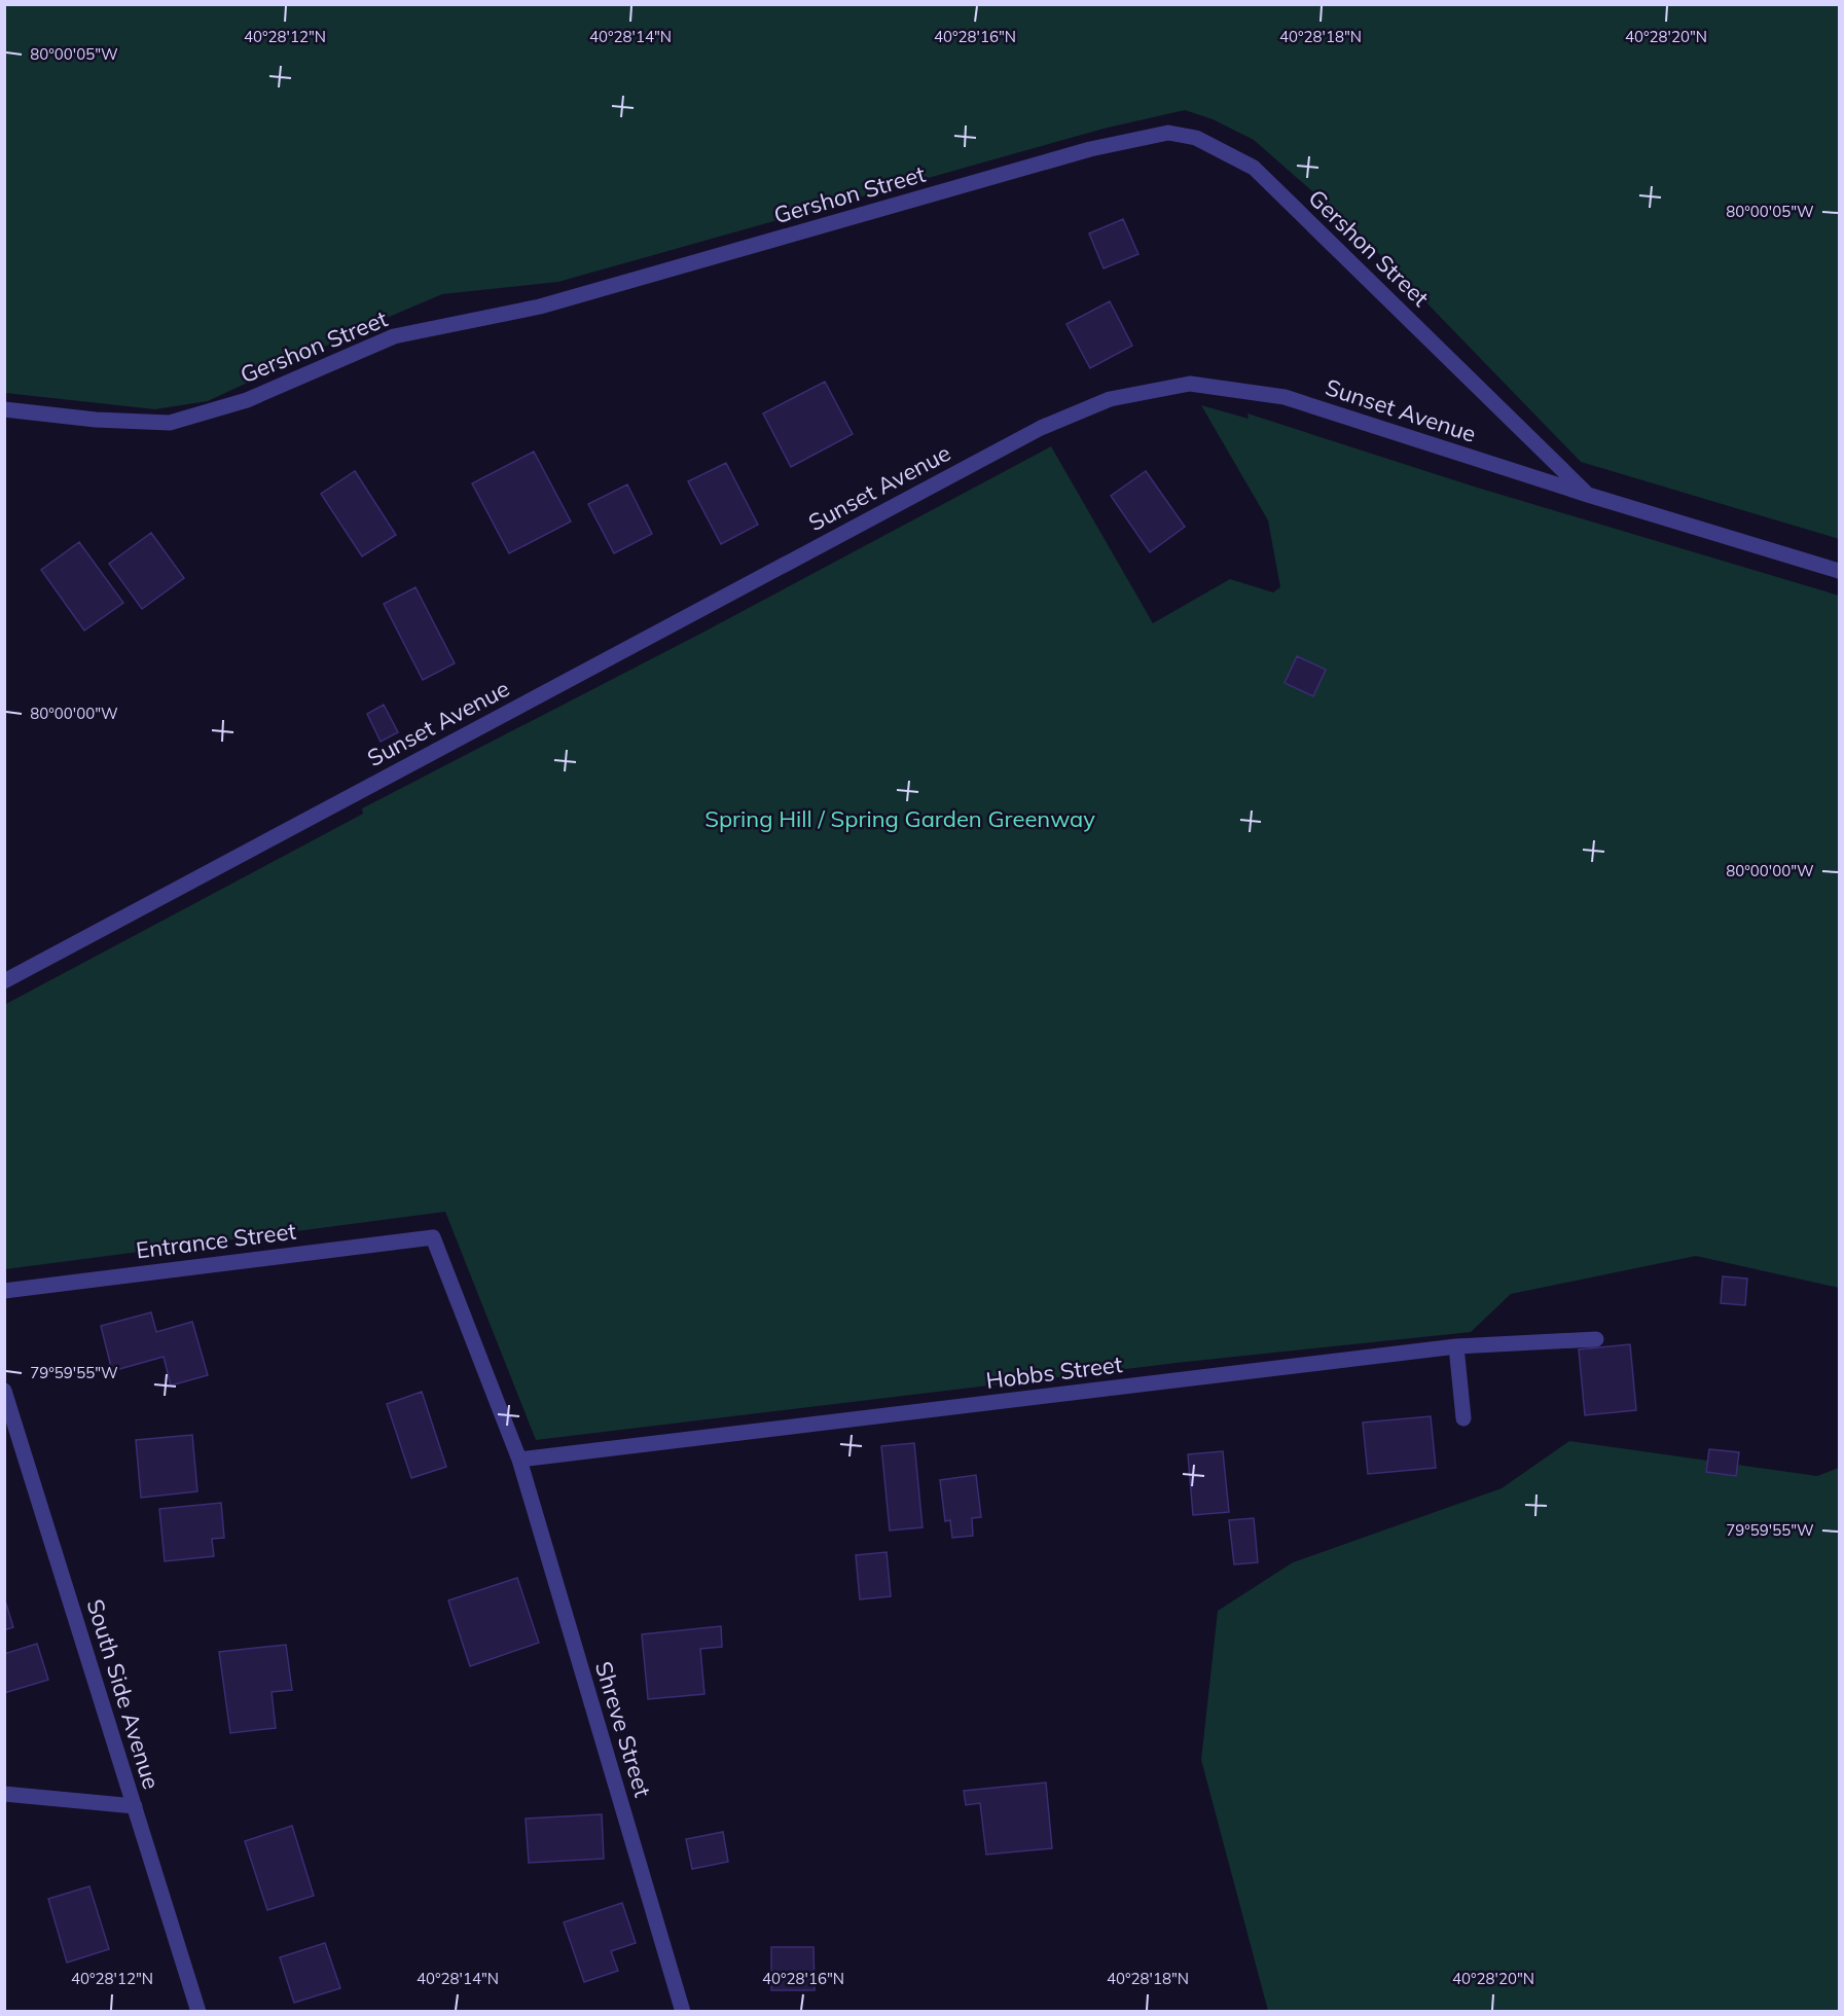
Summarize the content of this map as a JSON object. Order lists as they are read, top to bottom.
{
  "streets": {
    "street": [
      "Gershon Street",
      "Sunset Avenue",
      "Entrance Street",
      "Hobbs Street",
      "South Side Avenue",
      "Shreve Street"
    ]
  },
  "crossings": [
    ["Gershon Street", "Sunset Avenue"],
    ["Entrance Street", "Shreve Street"],
    ["Hobbs Street", "Shreve Street"]
  ],
  "parks": ["Spring Hill / Spring Garden Greenway"],
  "coordinates": [
    "40°28'12\"N",
    "40°28'14\"N",
    "40°28'16\"N",
    "40°28'18\"N",
    "40°28'20\"N",
    "80°00'05\"W",
    "80°00'00\"W",
    "79°59'55\"W"
  ]
}
